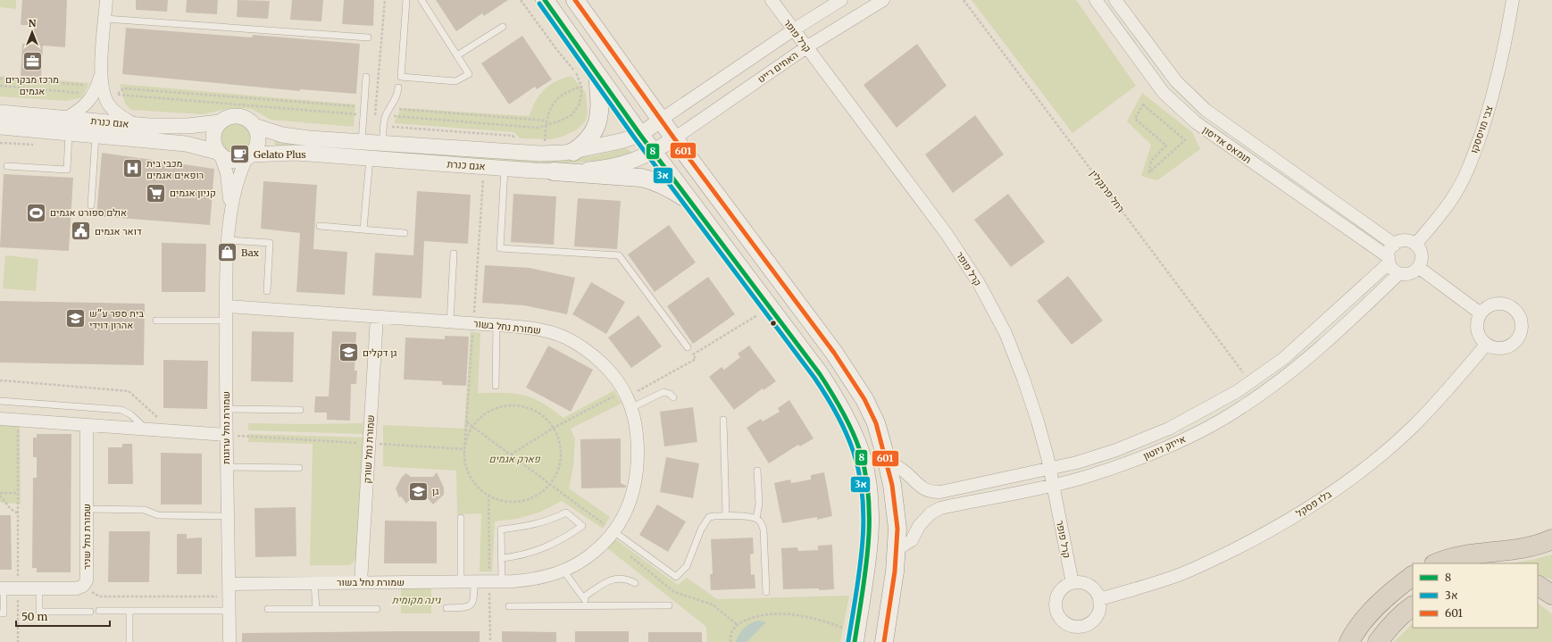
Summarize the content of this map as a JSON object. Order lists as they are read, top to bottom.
{
  "streets": {
    "street": [
      "קרל פופר",
      "האחים רייט",
      "אגם כנרת",
      "צבי מויססקו",
      "תומאס אדיסון",
      "שמורת נחל בשור",
      "שמורת נחל ערוגות",
      "אייזק ניוטון",
      "שמורת נחל שורק",
      "בלז פסקל",
      "שמורת נחל שניר"
    ],
    "path": ["רחל פרנקלין"]
  },
  "crossings": [
    ["קרל פופר", "האחים רייט"],
    ["קרל פופר", "אייזק ניוטון"],
    ["קרל פופר", "בלז פסקל"],
    ["האחים רייט", "אגם כנרת"],
    ["אגם כנרת", "שמורת נחל ערוגות"],
    ["צבי מויססקו", "תומאס אדיסון"],
    ["צבי מויססקו", "אייזק ניוטון"],
    ["תומאס אדיסון", "אייזק ניוטון"],
    ["רחל פרנקלין", "אייזק ניוטון"],
    ["שמורת נחל בשור", "שמורת נחל ערוגות"],
    ["שמורת נחל בשור", "שמורת נחל שורק"]
  ],
  "parks": ["פארק אגמים", "גינה מקומית"],
  "places": {
    "office": ["מרכז מבקרים אגמים"],
    "cafe": ["Gelato Plus"],
    "hospital": ["מכבי בית רופאים אגמים"],
    "supermarket": ["קניון אגמים"],
    "sports": ["אולם ספורט אגמים"],
    "public building": ["דואר אגמים"],
    "shop": ["Bax"],
    "school or university": ["בית ספר ע\"ש אהרון דוידי", "גן דקלים", "גן"]
  },
  "lines": ["transit line 8", "transit line 601", "transit line 3א"],
  "legend": ["8", "3א", "601"],
  "scale_bar": "50 m",
  "north": "top"
}
